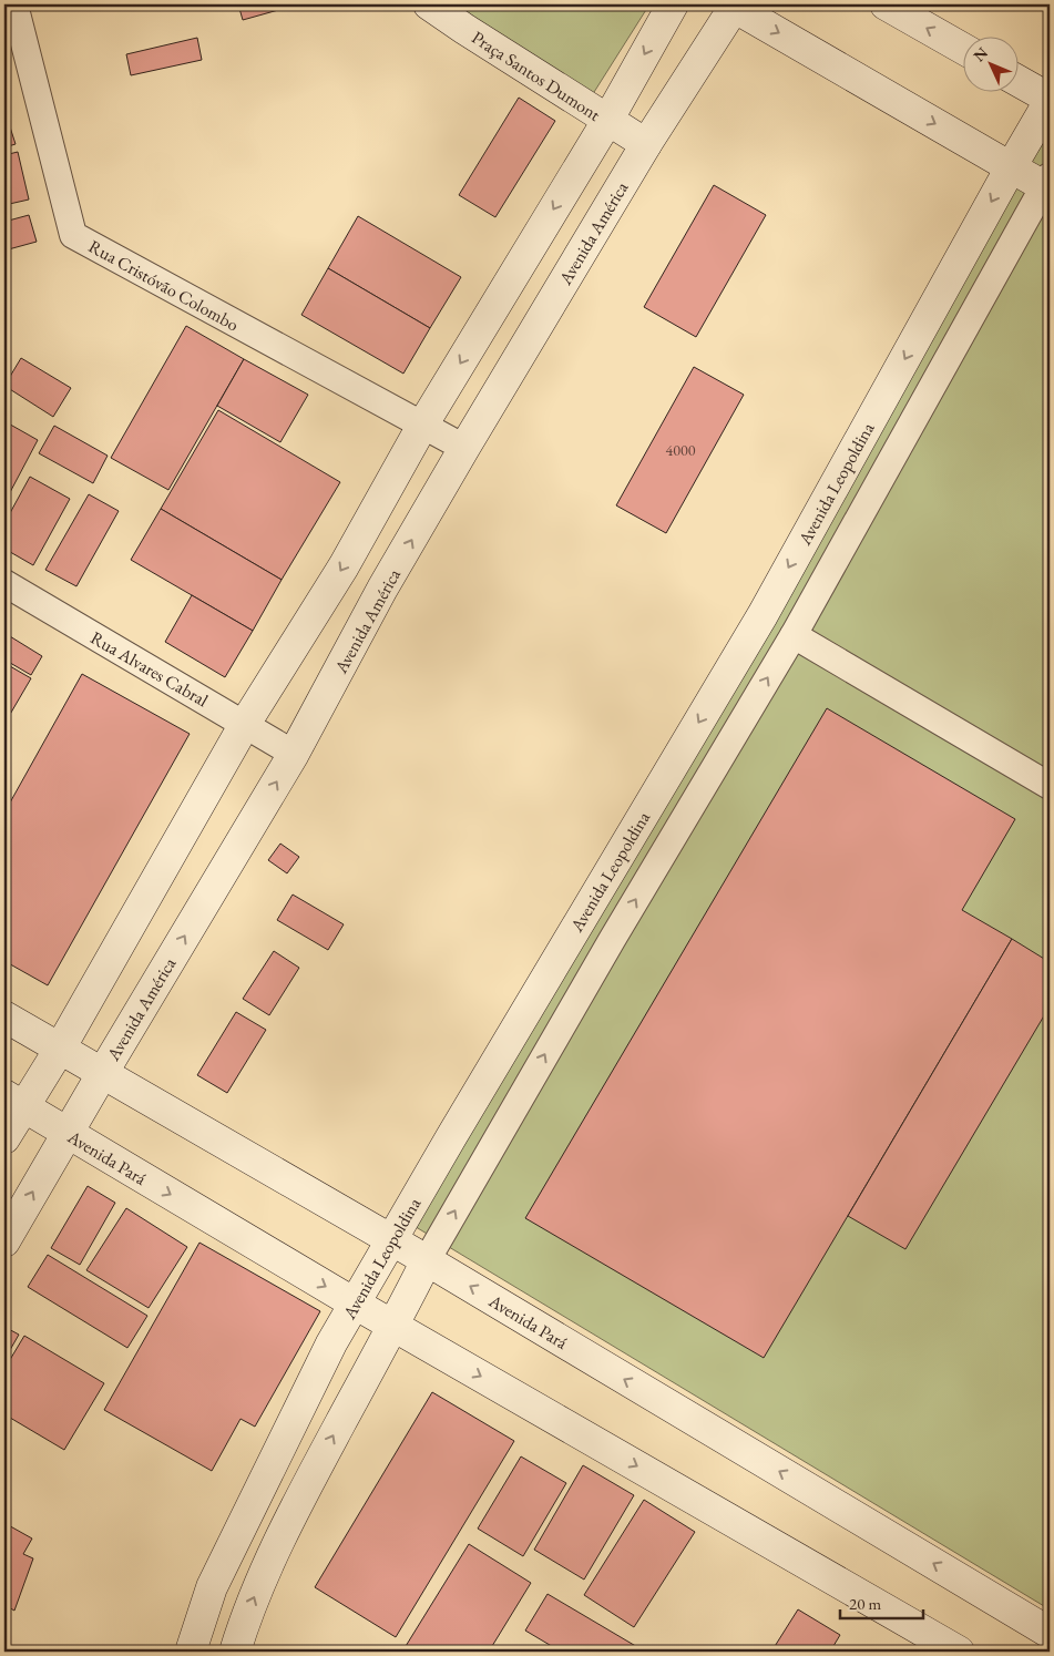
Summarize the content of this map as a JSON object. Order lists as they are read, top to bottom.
{
  "streets": {
    "main road": [
      "Praça Santos Dumont",
      "Avenida América",
      "Avenida Leopoldina",
      "Avenida Pará"
    ],
    "street": ["Rua Cristóvão Colombo", "Rua Alvares Cabral"]
  },
  "crossings": [
    ["Praça Santos Dumont", "Avenida América"],
    ["Avenida América", "Rua Cristóvão Colombo"],
    ["Avenida América", "Rua Alvares Cabral"],
    ["Avenida América", "Avenida Pará"],
    ["Avenida Leopoldina", "Avenida Pará"]
  ],
  "one_way": ["Avenida Leopoldina"],
  "house_numbers": ["4000"],
  "scale_bar": "20 m",
  "north": "top left"
}
